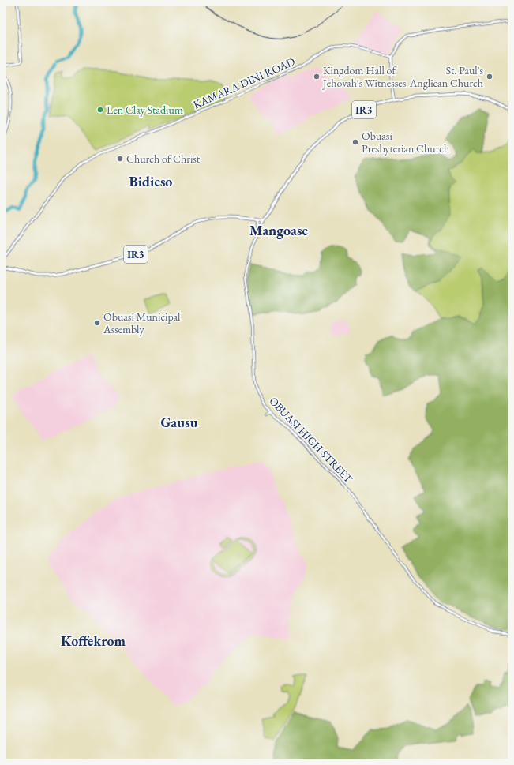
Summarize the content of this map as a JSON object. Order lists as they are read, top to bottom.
{
  "streets": {
    "main road": ["IR3", "OBUASI HIGH STREET"],
    "street": ["KAMARA DINI ROAD"]
  },
  "crossings": [
    ["IR3", "OBUASI HIGH STREET"]
  ],
  "districts": [
    "Bidieso",
    "Mangoase",
    "Gausu",
    "Koffekrom"
  ],
  "places": [
    "Kingdom Hall of Jehovah's Witnesses",
    "St. Paul's Anglican Church",
    "Len Clay Stadium",
    "Obuasi Presbyterian Church",
    "Church of Christ",
    "Obuasi Municipal Assembly"
  ]
}
